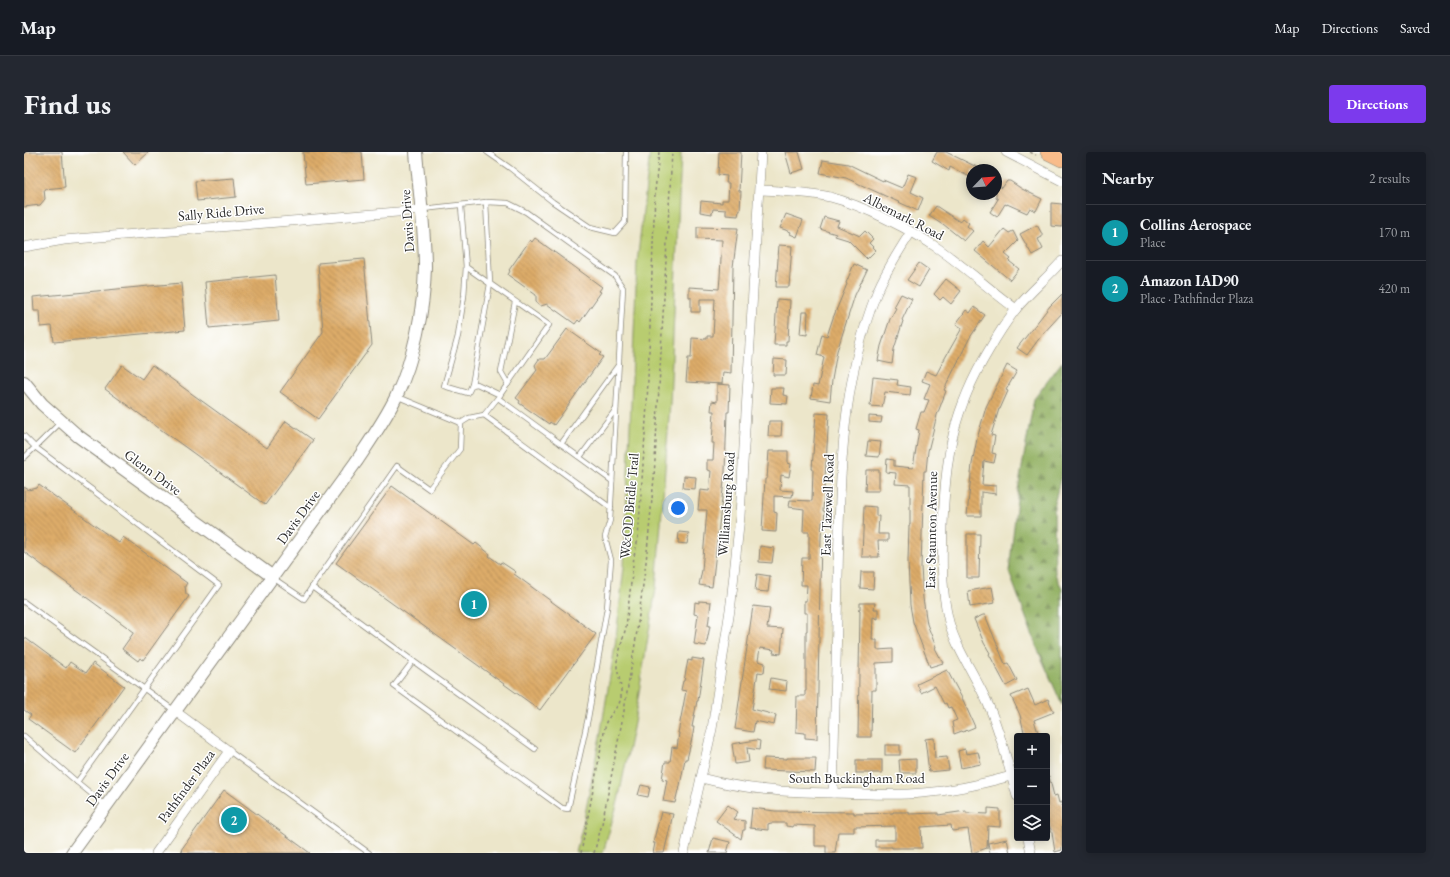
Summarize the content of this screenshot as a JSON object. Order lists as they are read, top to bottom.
{
  "streets": {
    "street": [
      "Sally Ride Drive",
      "Albemarle Road",
      "Davis Drive",
      "Glenn Drive",
      "Williamsburg Road",
      "East Tazewell Road",
      "East Staunton Avenue",
      "South Buckingham Road",
      "Pathfinder Plaza"
    ],
    "path": ["W&OD Bridle Trail"]
  },
  "crossings": [
    ["Sally Ride Drive", "Davis Drive"],
    ["Albemarle Road", "Williamsburg Road"],
    ["Albemarle Road", "East Tazewell Road"],
    ["Albemarle Road", "East Staunton Avenue"],
    ["Davis Drive", "Glenn Drive"],
    ["Davis Drive", "Pathfinder Plaza"],
    ["Williamsburg Road", "South Buckingham Road"],
    ["East Tazewell Road", "South Buckingham Road"],
    ["East Staunton Avenue", "South Buckingham Road"]
  ],
  "north": "top right",
  "page": {
    "header": "Map",
    "nav": ["Map", "Directions", "Saved"],
    "buttons": "Directions",
    "title": "Find us",
    "heading": ["Nearby", "2 results"],
    "list": [
      {
        "mark": "1",
        "name": "Collins Aerospace",
        "note": "Place",
        "value": "170 m"
      },
      {
        "mark": "2",
        "name": "Amazon IAD90",
        "note": "Place · Pathfinder Plaza",
        "value": "420 m"
      }
    ],
    "pins": ["1", "2"],
    "map_buttons": ["+", "−"]
  }
}
